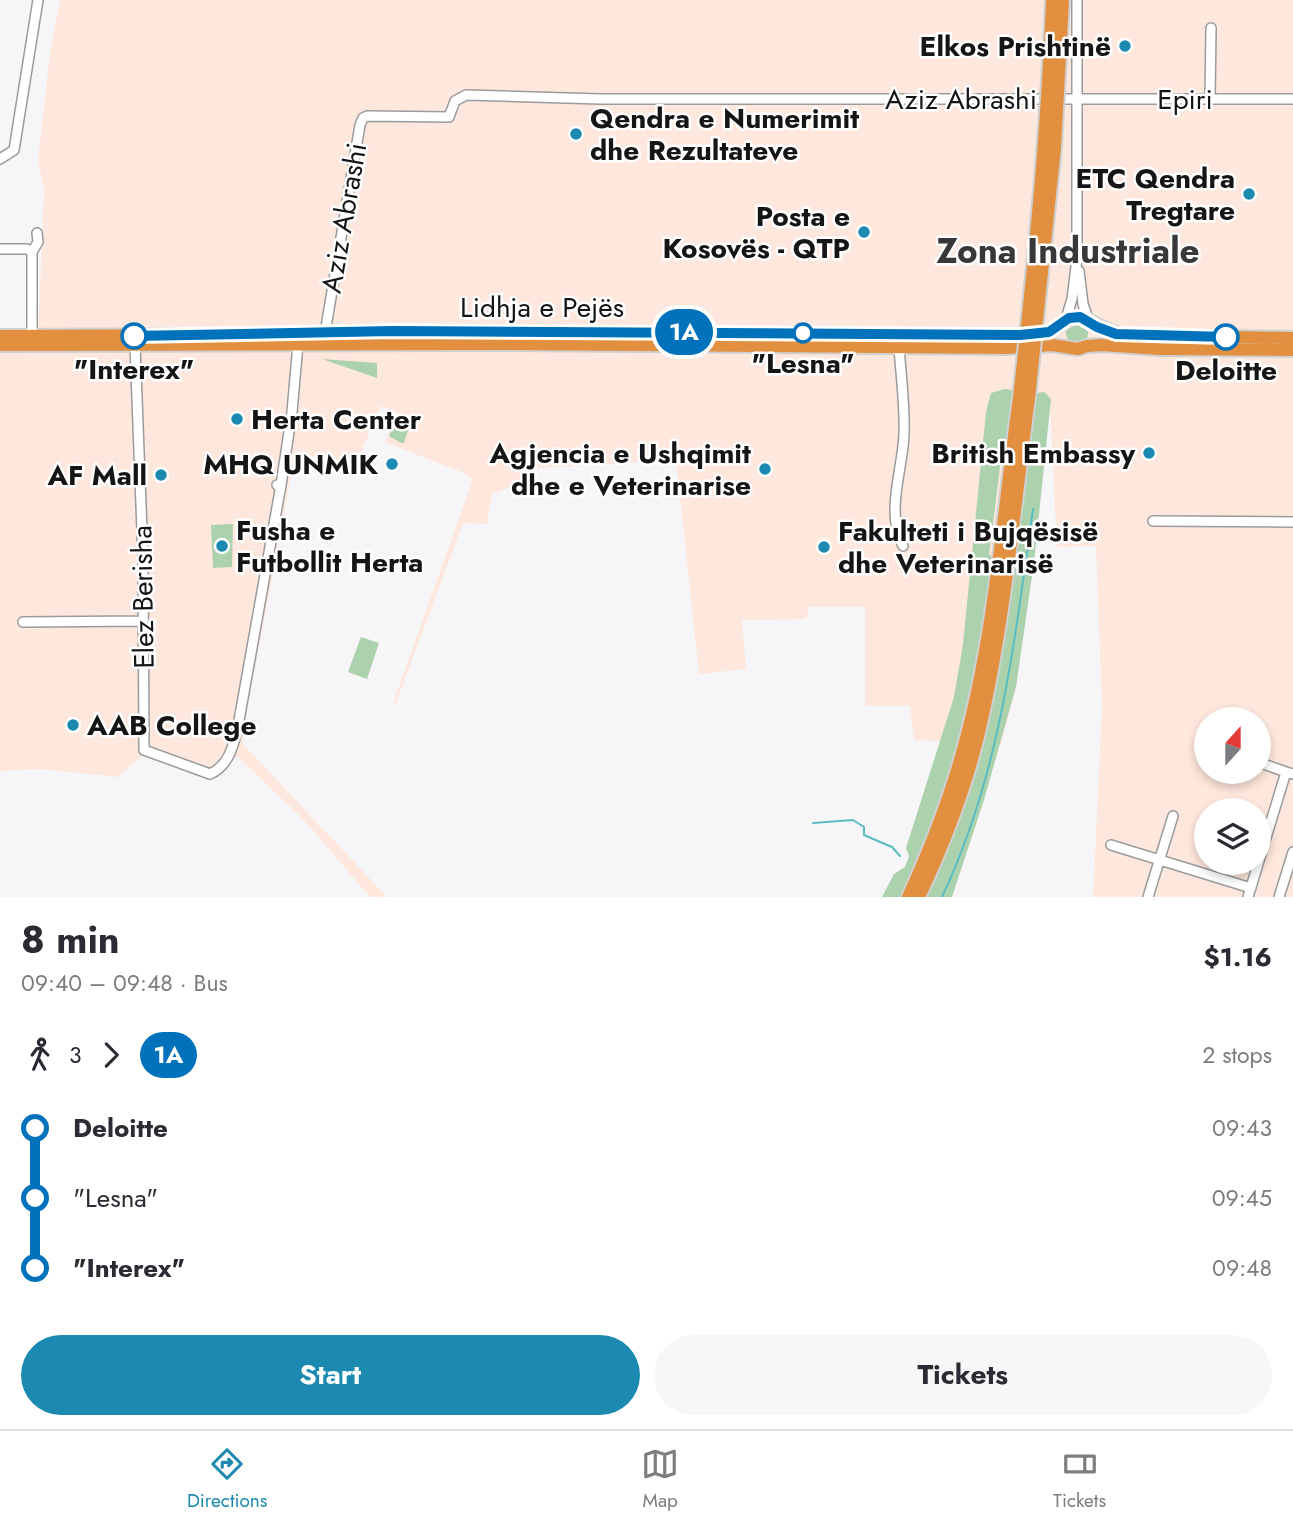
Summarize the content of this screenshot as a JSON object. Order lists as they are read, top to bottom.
{
  "streets": {
    "highway": ["Lidhja e Pejës"],
    "street": ["Aziz Abrashi", "Epiri", "Elez Berisha"]
  },
  "crossings": [
    ["Aziz Abrashi", "Epiri"],
    ["Aziz Abrashi", "Lidhja e Pejës"],
    ["Lidhja e Pejës", "Elez Berisha"]
  ],
  "districts": ["Zona Industriale"],
  "places": [
    "Elkos Prishtinë",
    "Qendra e Numerimit dhe Rezultateve",
    "ETC Qendra Tregtare",
    "Posta e Kosovës - QTP",
    "\"Lesna\"",
    "\"Interex\"",
    "Deloitte",
    "Herta Center",
    "British Embassy",
    "MHQ UNMIK",
    "Agjencia e Ushqimit dhe e Veterinarise",
    "AF Mall",
    "Fusha e Futbollit Herta",
    "Fakulteti i Bujqësisë dhe Veterinarisë",
    "AAB College"
  ],
  "lines": ["bus line 1A"],
  "north": "top",
  "page": {
    "on_map": "1A",
    "heading": ["8 min", "09:40 – 09:48 · Bus", "$1.16"],
    "legs": ["3", "1A", "2 stops"],
    "list": [
      {
        "name": "Deloitte",
        "value": "09:43"
      },
      {
        "name": "\"Lesna\"",
        "value": "09:45"
      },
      {
        "name": "\"Interex\"",
        "value": "09:48"
      }
    ],
    "buttons": ["Start", "Tickets"],
    "tabs": ["Directions", "Map", "Tickets"]
  }
}
